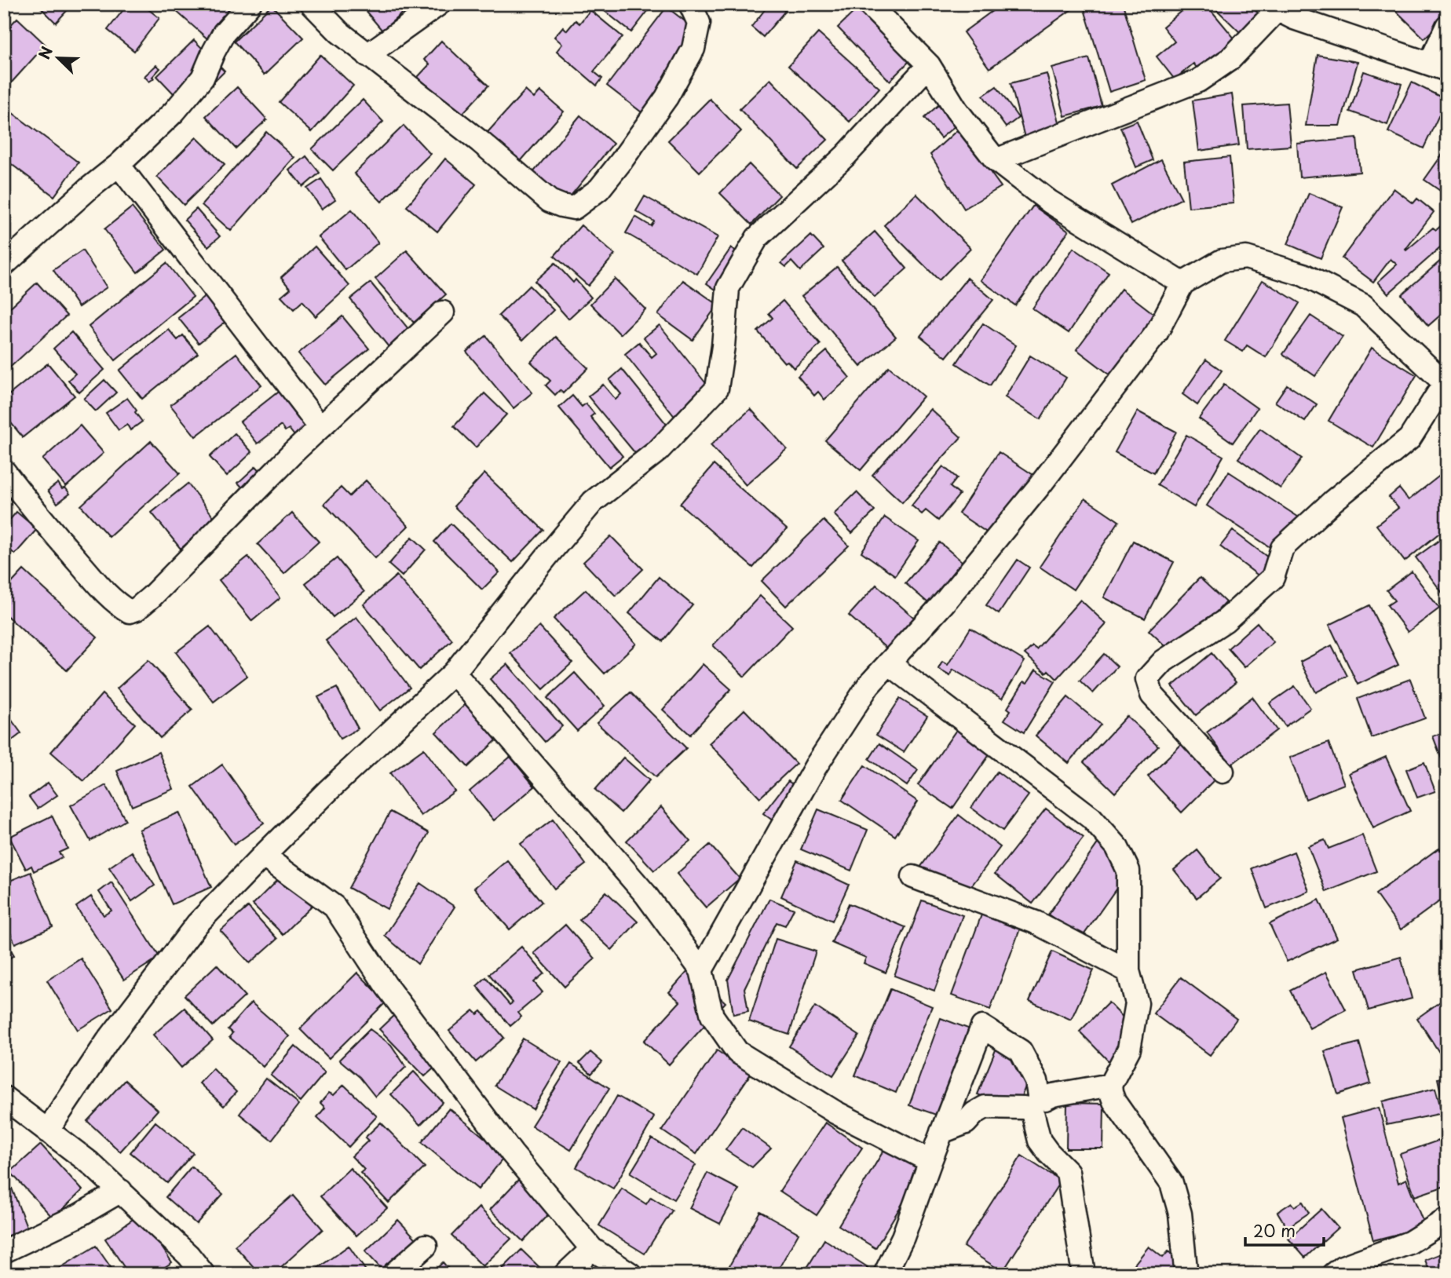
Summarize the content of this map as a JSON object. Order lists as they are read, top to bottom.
{
  "scale_bar": "20 m",
  "north": "top left"
}
